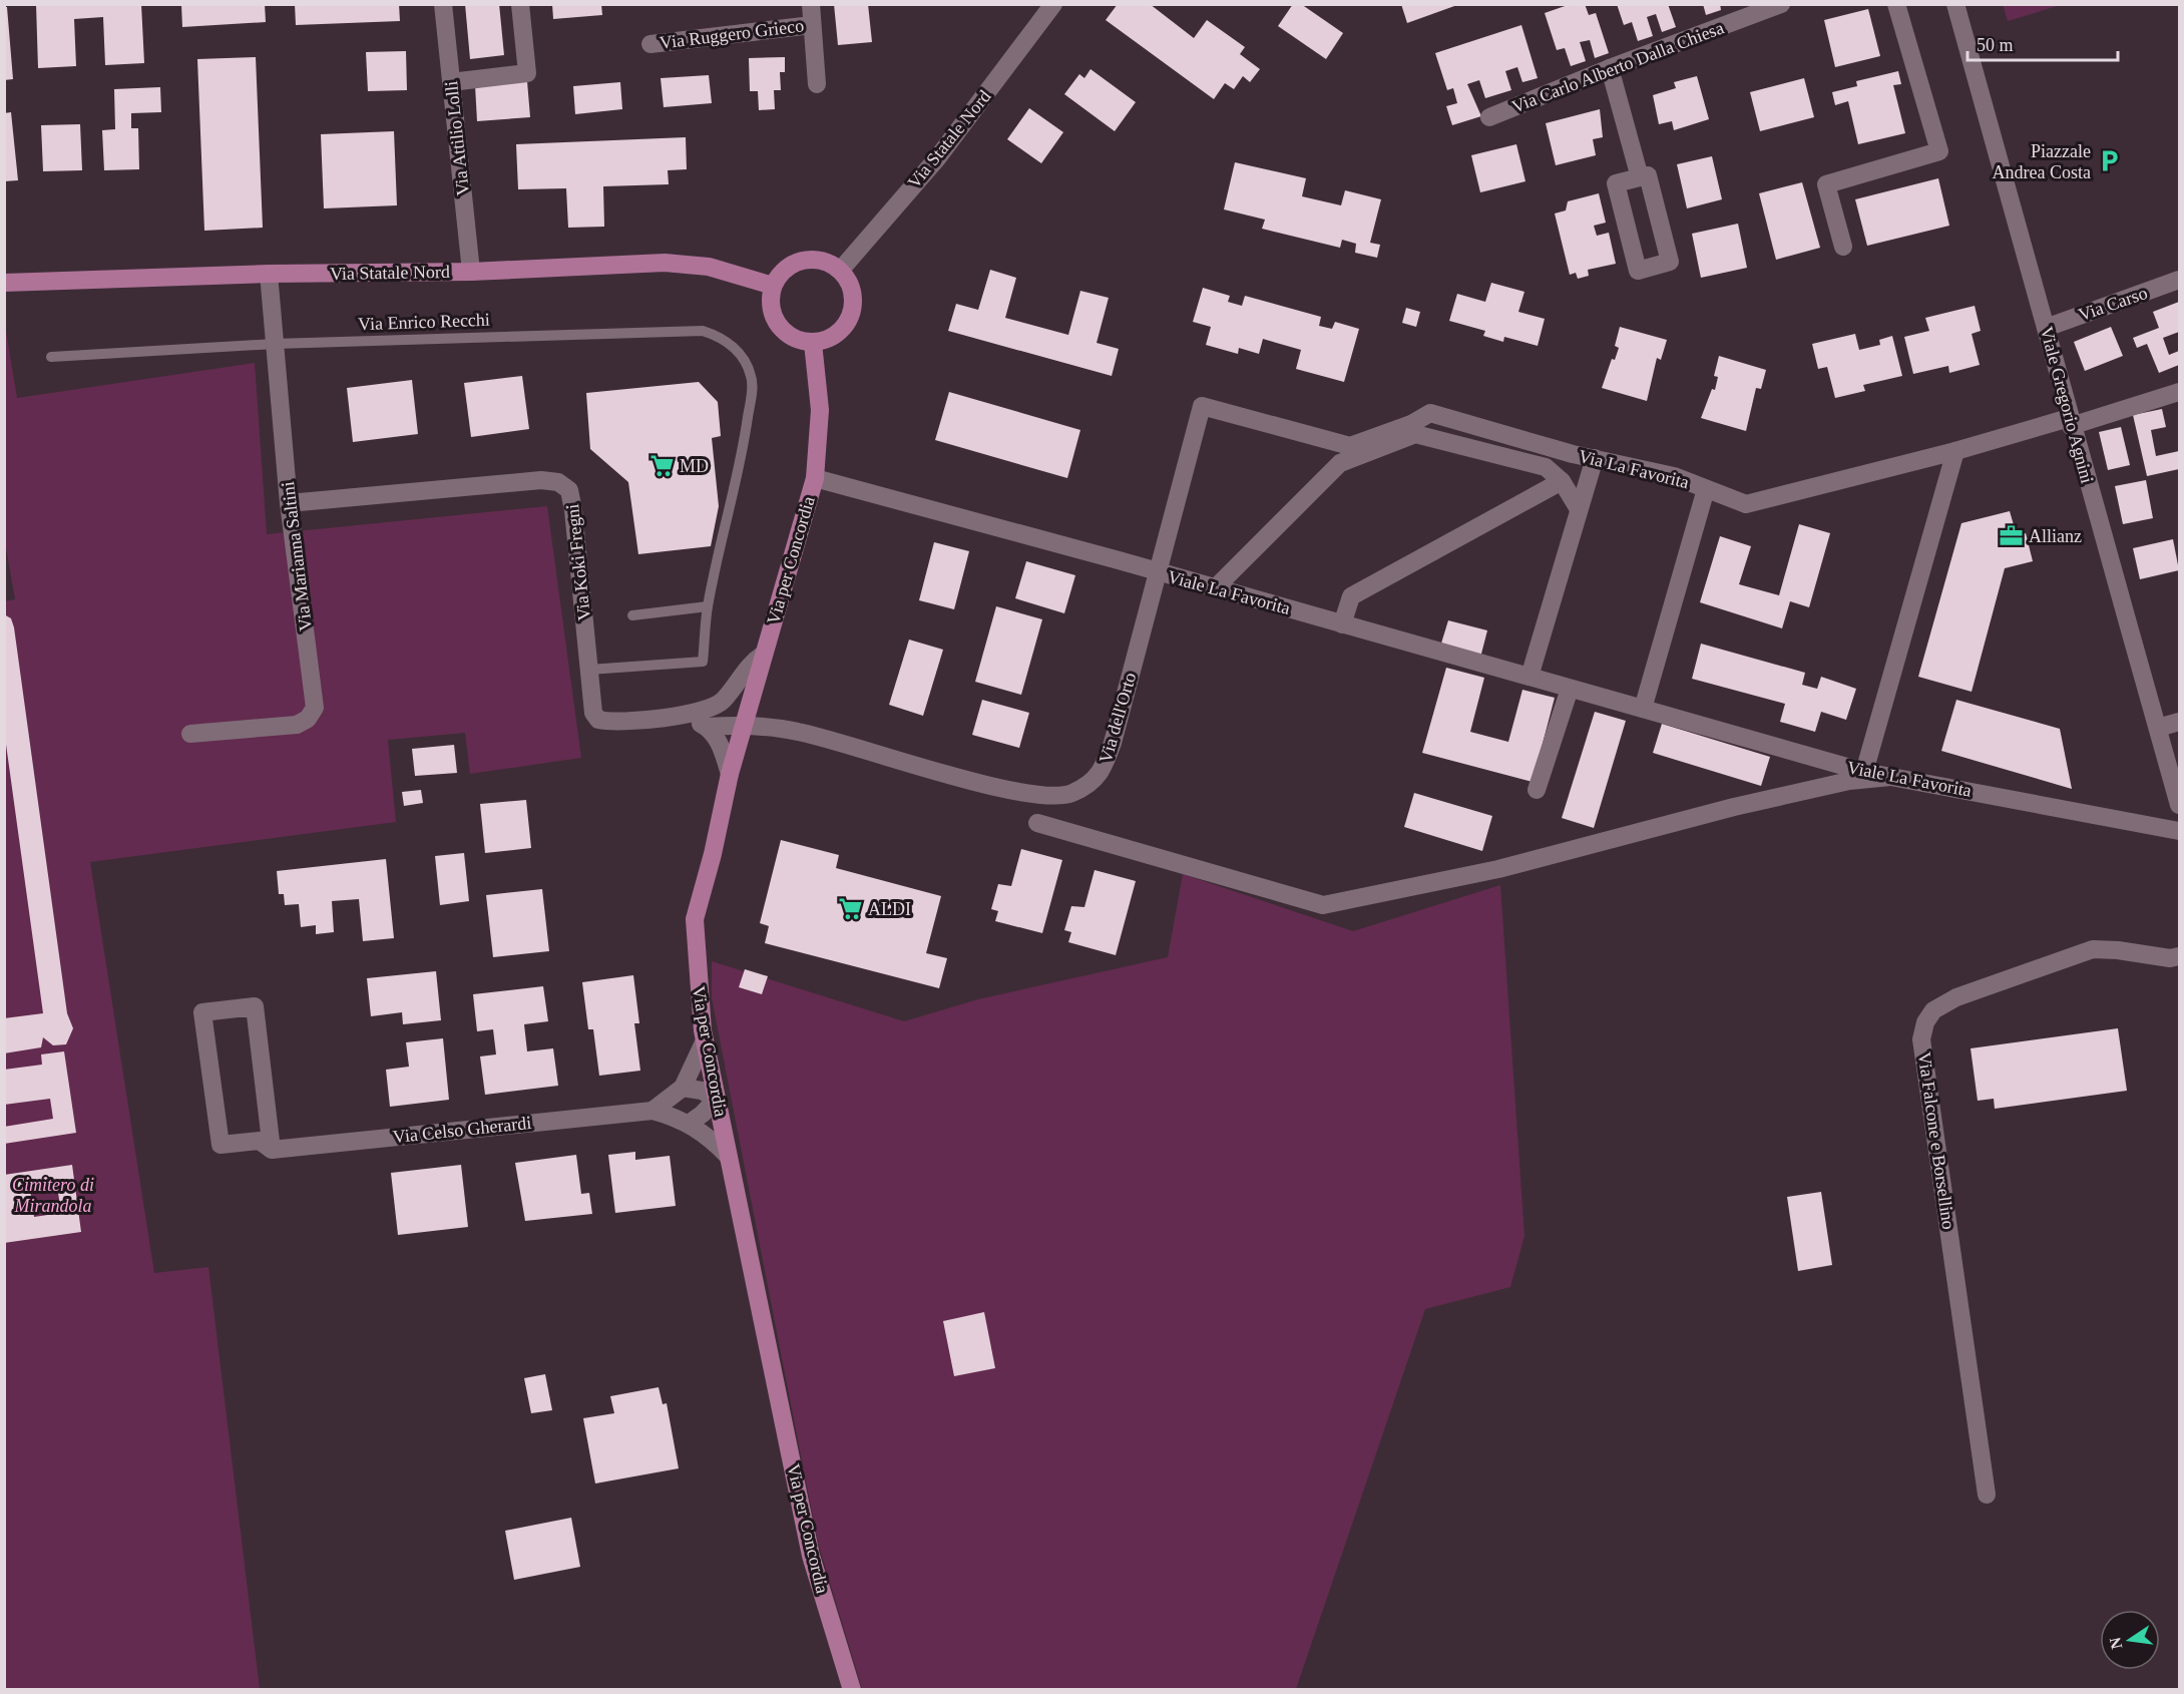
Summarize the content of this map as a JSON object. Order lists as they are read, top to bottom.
{
  "streets": {
    "main road": ["Via Statale Nord", "Via per Concordia"],
    "street": [
      "Via Ruggero Grieco",
      "Via Carlo Alberto Dalla Chiesa",
      "Via Attilio Lolli",
      "Via Carso",
      "Viale Gregorio Agnini",
      "Via La Favorita",
      "Via Marianna Saltini",
      "Via Koki Fregni",
      "Viale La Favorita",
      "Via dell'Orto",
      "Via Celso Gherardi",
      "Via Falcone e Borsellino"
    ],
    "lane": ["Via Enrico Recchi"]
  },
  "crossings": [
    ["Via Attilio Lolli", "Via Statale Nord"],
    ["Via Statale Nord", "Via Marianna Saltini"],
    ["Via Statale Nord", "Via per Concordia"],
    ["Via Carso", "Viale Gregorio Agnini"],
    ["Via Enrico Recchi", "Via Marianna Saltini"],
    ["Via Enrico Recchi", "Via Koki Fregni"],
    ["Viale Gregorio Agnini", "Via La Favorita"],
    ["Via La Favorita", "Via dell'Orto"],
    ["Via Marianna Saltini", "Via Koki Fregni"],
    ["Via per Concordia", "Viale La Favorita"],
    ["Via per Concordia", "Via dell'Orto"],
    ["Via per Concordia", "Via Celso Gherardi"],
    ["Viale La Favorita", "Via dell'Orto"]
  ],
  "parks": ["Cimitero di Mirandola"],
  "places": {
    "parking": ["Piazzale Andrea Costa"],
    "supermarket": ["MD", "ALDI"],
    "office": ["Allianz"]
  },
  "scale_bar": "50 m",
  "north": "left"
}
